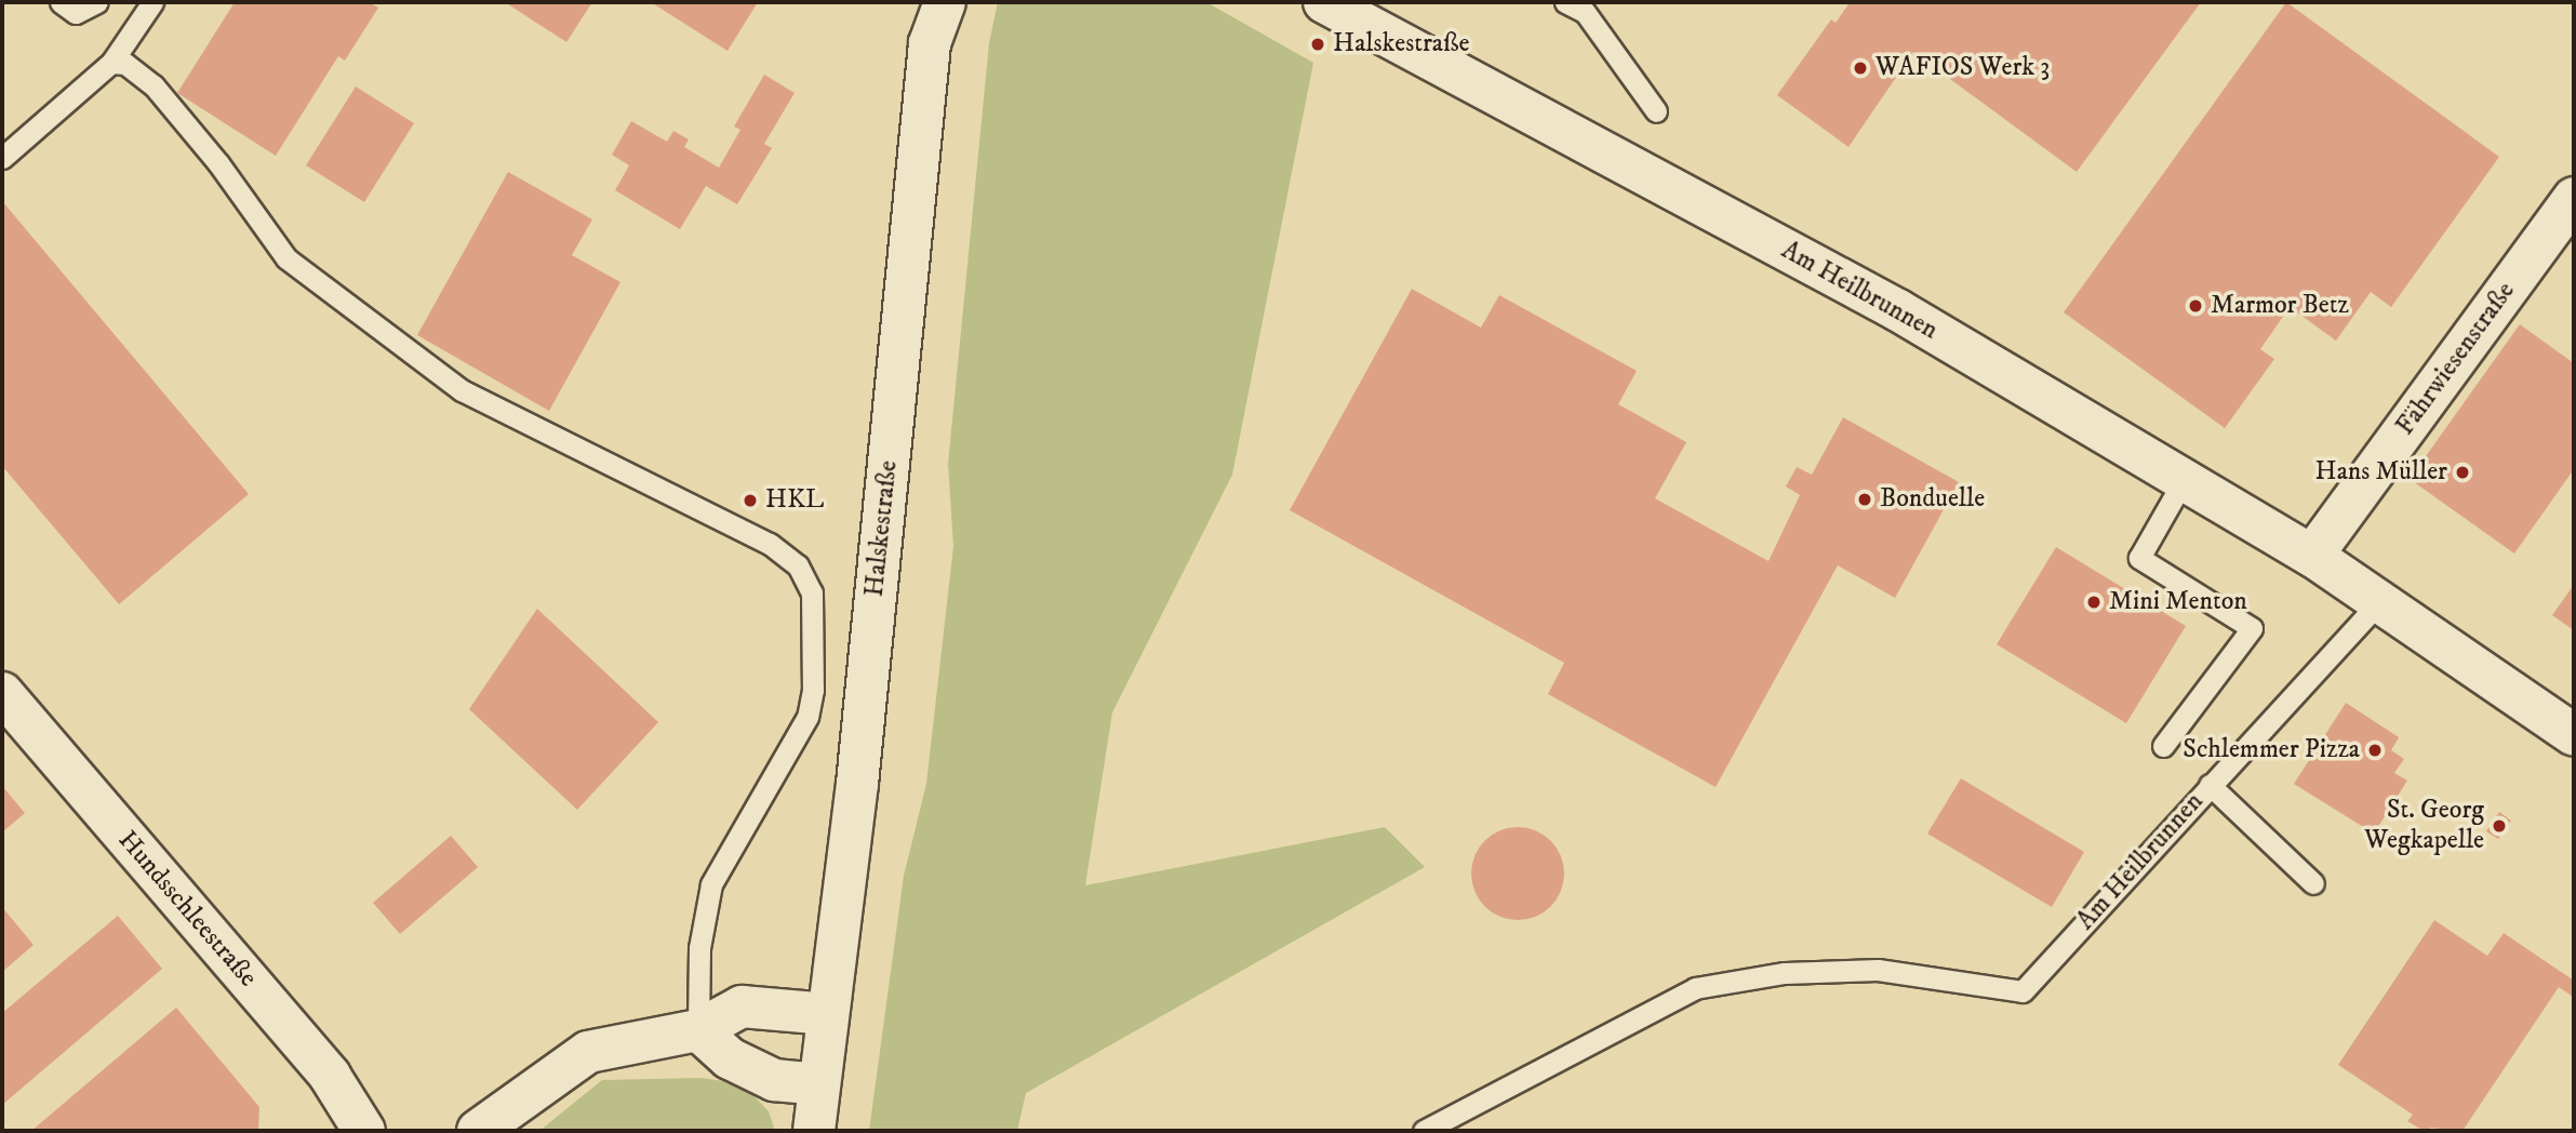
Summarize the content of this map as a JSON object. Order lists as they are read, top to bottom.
{
  "streets": {
    "street": [
      "Am Heilbrunnen",
      "Fährwiesenstraße",
      "Halskestraße",
      "Hundsschleestraße"
    ]
  },
  "crossings": [
    ["Am Heilbrunnen", "Fährwiesenstraße"]
  ],
  "places": [
    "Halskestraße",
    "WAFIOS Werk 3",
    "Marmor Betz",
    "Hans Müller",
    "Bonduelle",
    "HKL",
    "Mini Menton",
    "Schlemmer Pizza",
    "St. Georg Wegkapelle"
  ]
}
